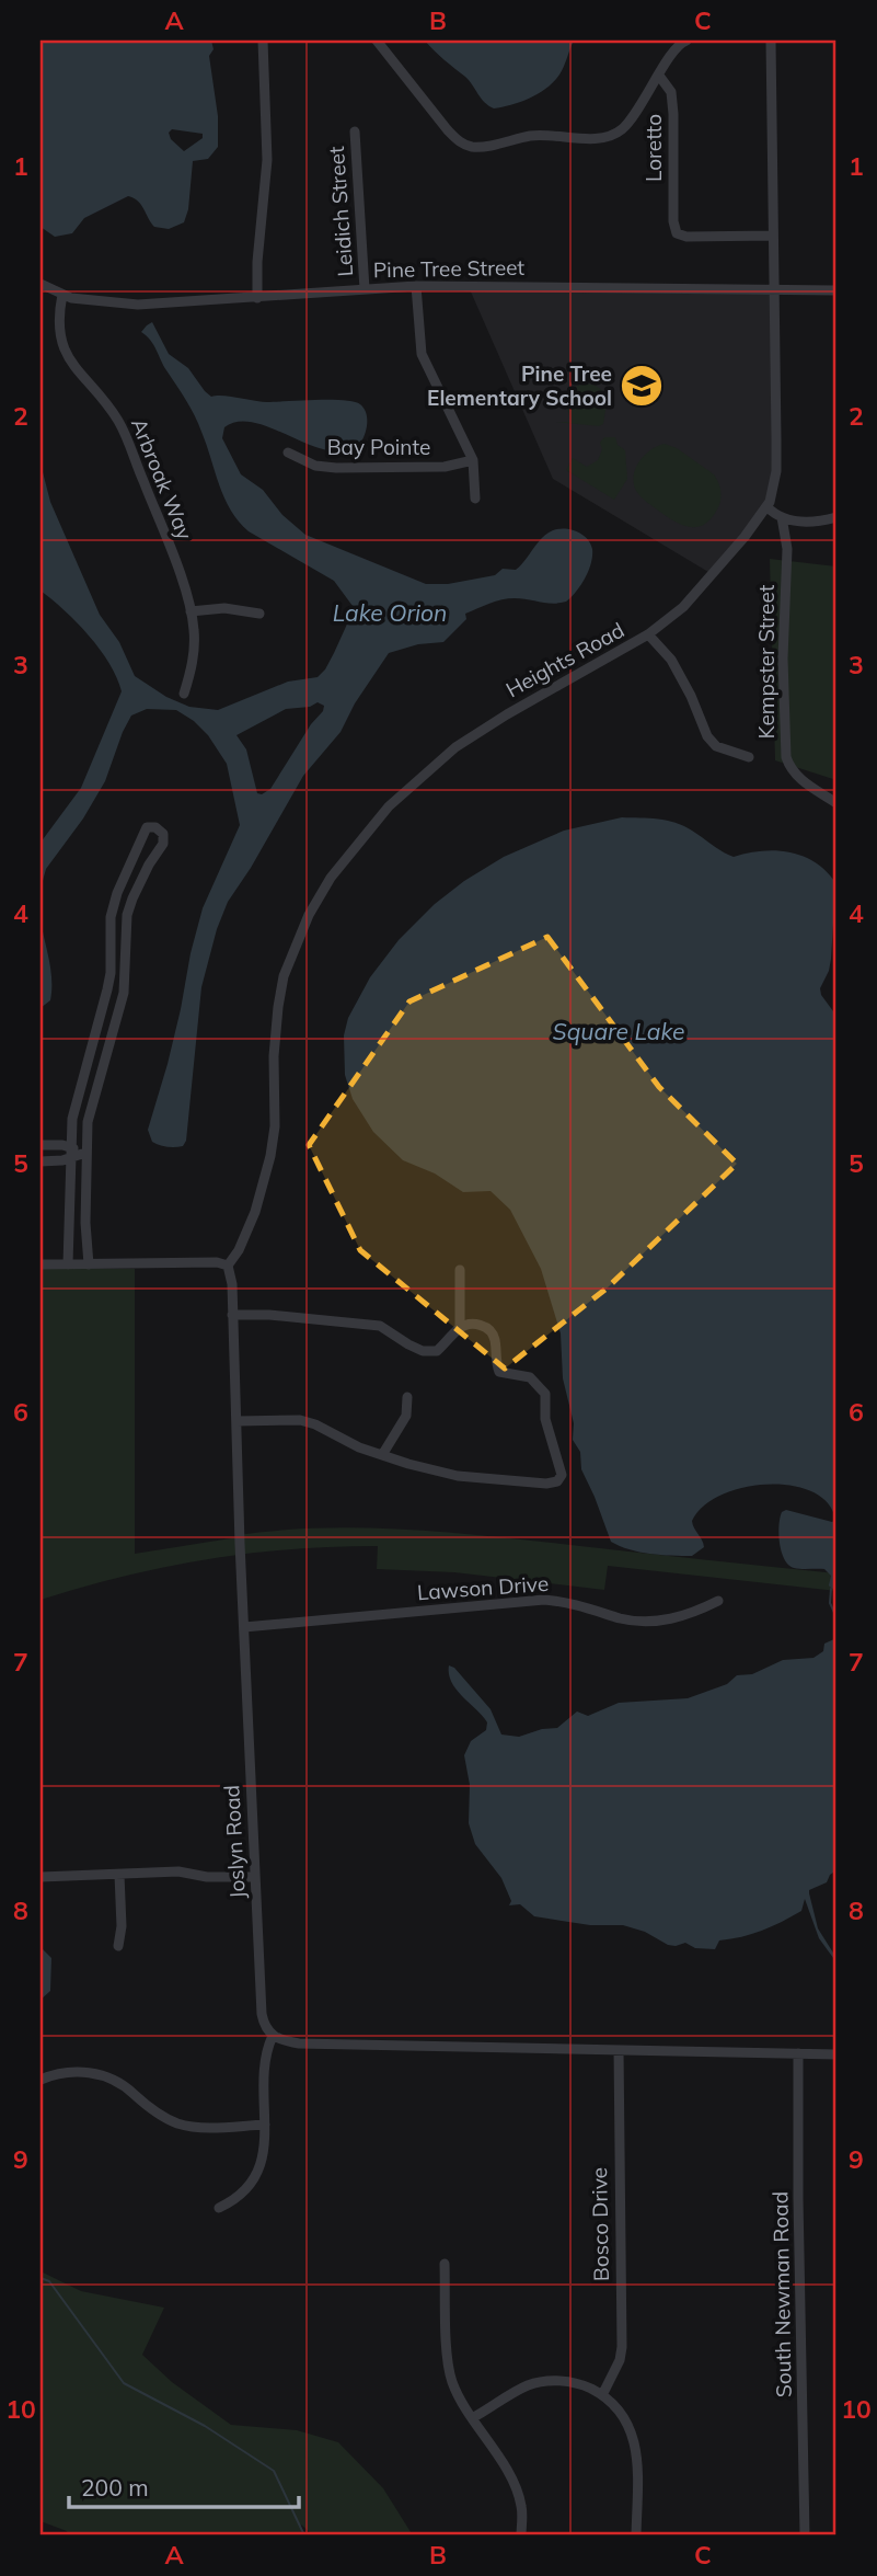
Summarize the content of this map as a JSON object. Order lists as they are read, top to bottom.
{
  "streets": {
    "street": [
      "Loretto",
      "Leidich Street",
      "Pine Tree Street",
      "Bay Pointe",
      "Arbroak Way",
      "Heights Road",
      "Kempster Street",
      "Lawson Drive",
      "Joslyn Road",
      "Bosco Drive",
      "South Newman Road"
    ]
  },
  "crossings": [
    ["Loretto", "Heights Road"],
    ["Leidich Street", "Pine Tree Street"],
    ["Pine Tree Street", "Arbroak Way"],
    ["Pine Tree Street", "Heights Road"],
    ["Heights Road", "Joslyn Road"],
    ["Lawson Drive", "Joslyn Road"]
  ],
  "water": ["Lake Orion", "Square Lake"],
  "places": {
    "school or university": ["Pine Tree Elementary School"]
  },
  "scale_bar": "200 m",
  "grid": {
    "columns": ["A", "B", "C"],
    "rows": [
      "1",
      "2",
      "3",
      "4",
      "5",
      "6",
      "7",
      "8",
      "9",
      "10"
    ]
  }
}
